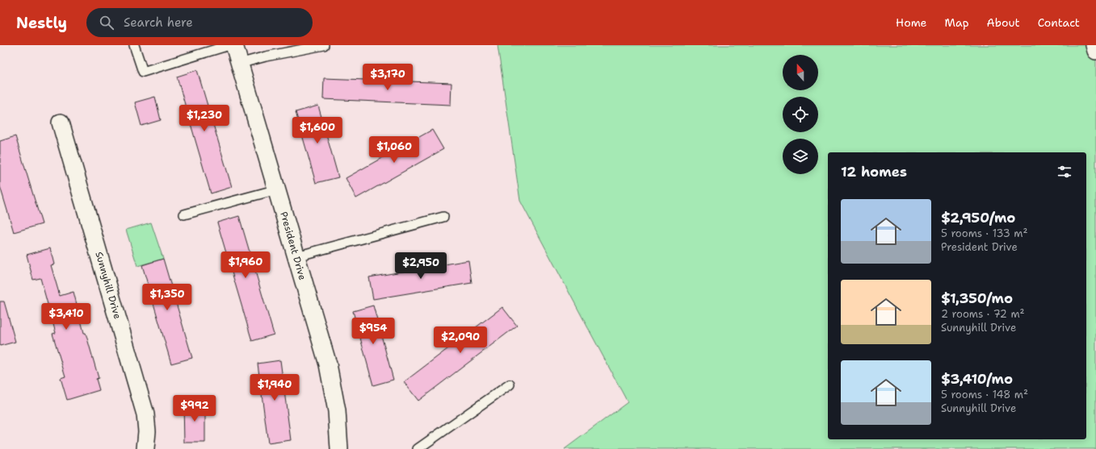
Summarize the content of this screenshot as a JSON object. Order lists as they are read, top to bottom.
{
  "streets": {
    "street": ["President Drive", "Sunnyhill Drive"]
  },
  "north": "top",
  "page": {
    "header": "Nestly",
    "search": "Search here",
    "nav": [
      "Home",
      "Map",
      "About",
      "Contact"
    ],
    "price": [
      "$3,170",
      "$1,230",
      "$1,600",
      "$1,060",
      "$1,960",
      "$2,950",
      "$1,350",
      "$3,410",
      "$954",
      "$2,090",
      "$1,940",
      "$992"
    ],
    "heading": "12 homes",
    "list": [
      {
        "name": "$2,950/mo",
        "note": "5 rooms · 133 m² · President Drive"
      },
      {
        "name": "$1,350/mo",
        "note": "2 rooms · 72 m² · Sunnyhill Drive"
      },
      {
        "name": "$3,410/mo",
        "note": "5 rooms · 148 m² · Sunnyhill Drive"
      }
    ]
  }
}
